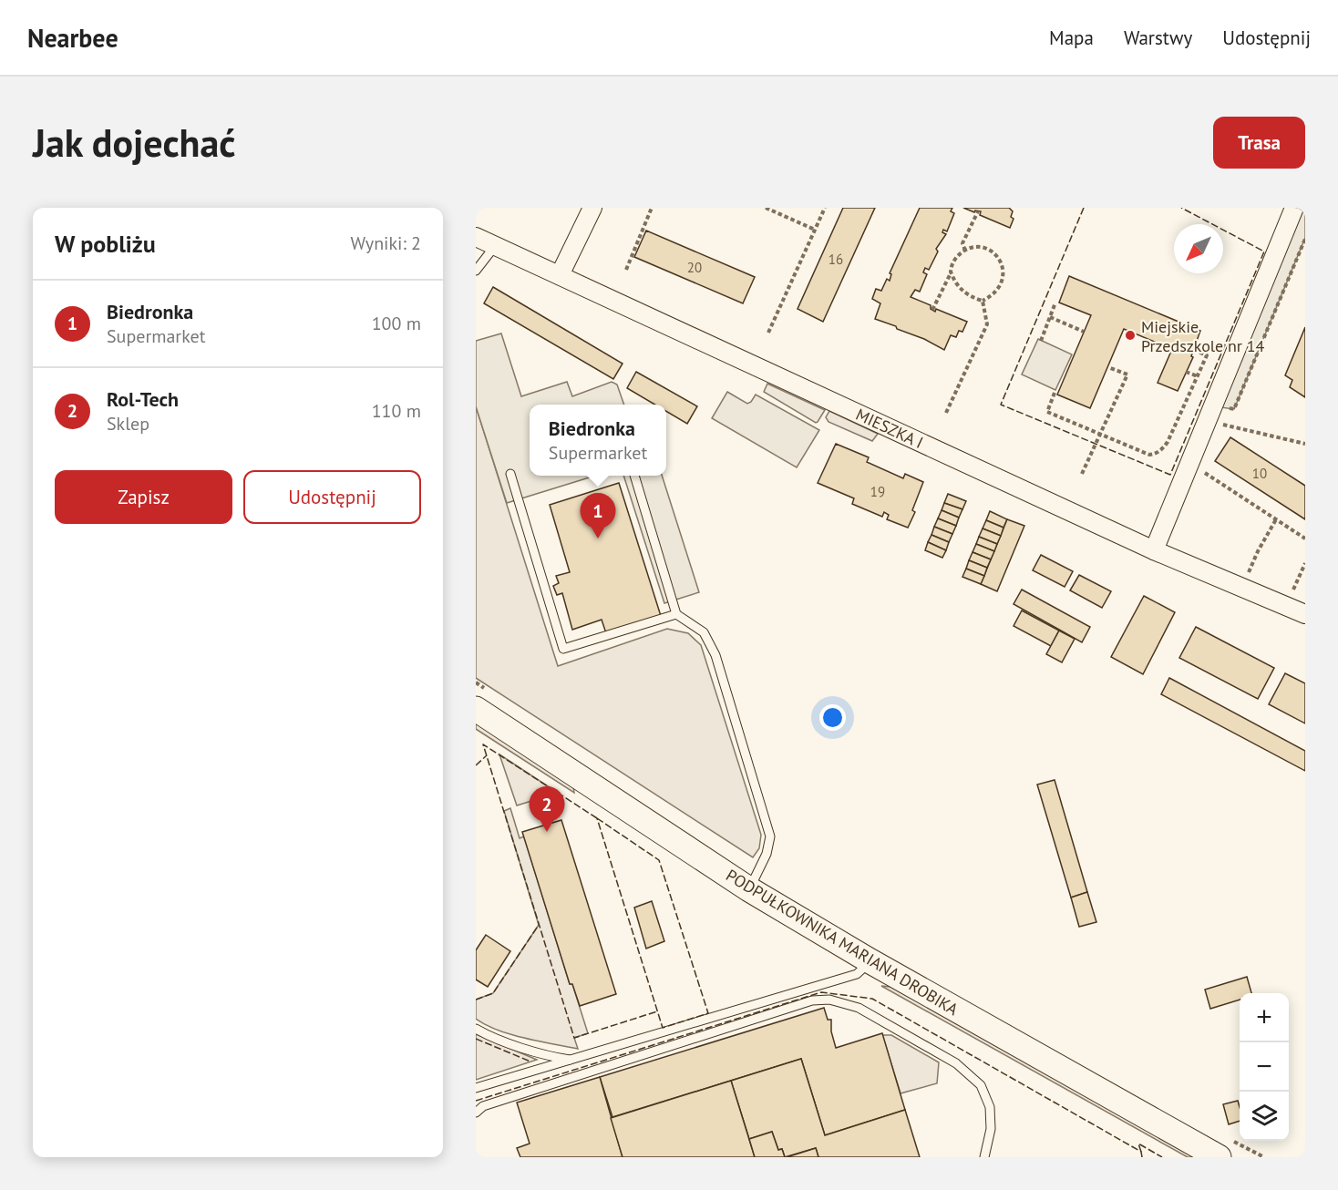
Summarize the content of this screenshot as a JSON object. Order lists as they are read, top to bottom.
{
  "streets": {
    "main road": ["PODPUŁKOWNIKA MARIANA DROBIKA"],
    "street": ["MIESZKA I"]
  },
  "places": ["Miejskie Przedszkole nr 14"],
  "house_numbers": [
    "16",
    "20",
    "10",
    "19"
  ],
  "north": "bottom left",
  "page": {
    "header": "Nearbee",
    "nav": ["Mapa", "Warstwy", "Udostępnij"],
    "buttons": [
      "Trasa",
      ["Zapisz", "Udostępnij"]
    ],
    "title": "Jak dojechać",
    "heading": ["W pobliżu", "Wyniki: 2"],
    "list": [
      {
        "mark": "1",
        "name": "Biedronka",
        "note": "Supermarket",
        "value": "100 m"
      },
      {
        "mark": "2",
        "name": "Rol-Tech",
        "note": "Sklep",
        "value": "110 m"
      }
    ],
    "popup": ["Biedronka", "Supermarket"],
    "pins": ["1", "2"],
    "map_buttons": ["+", "−"]
  }
}
